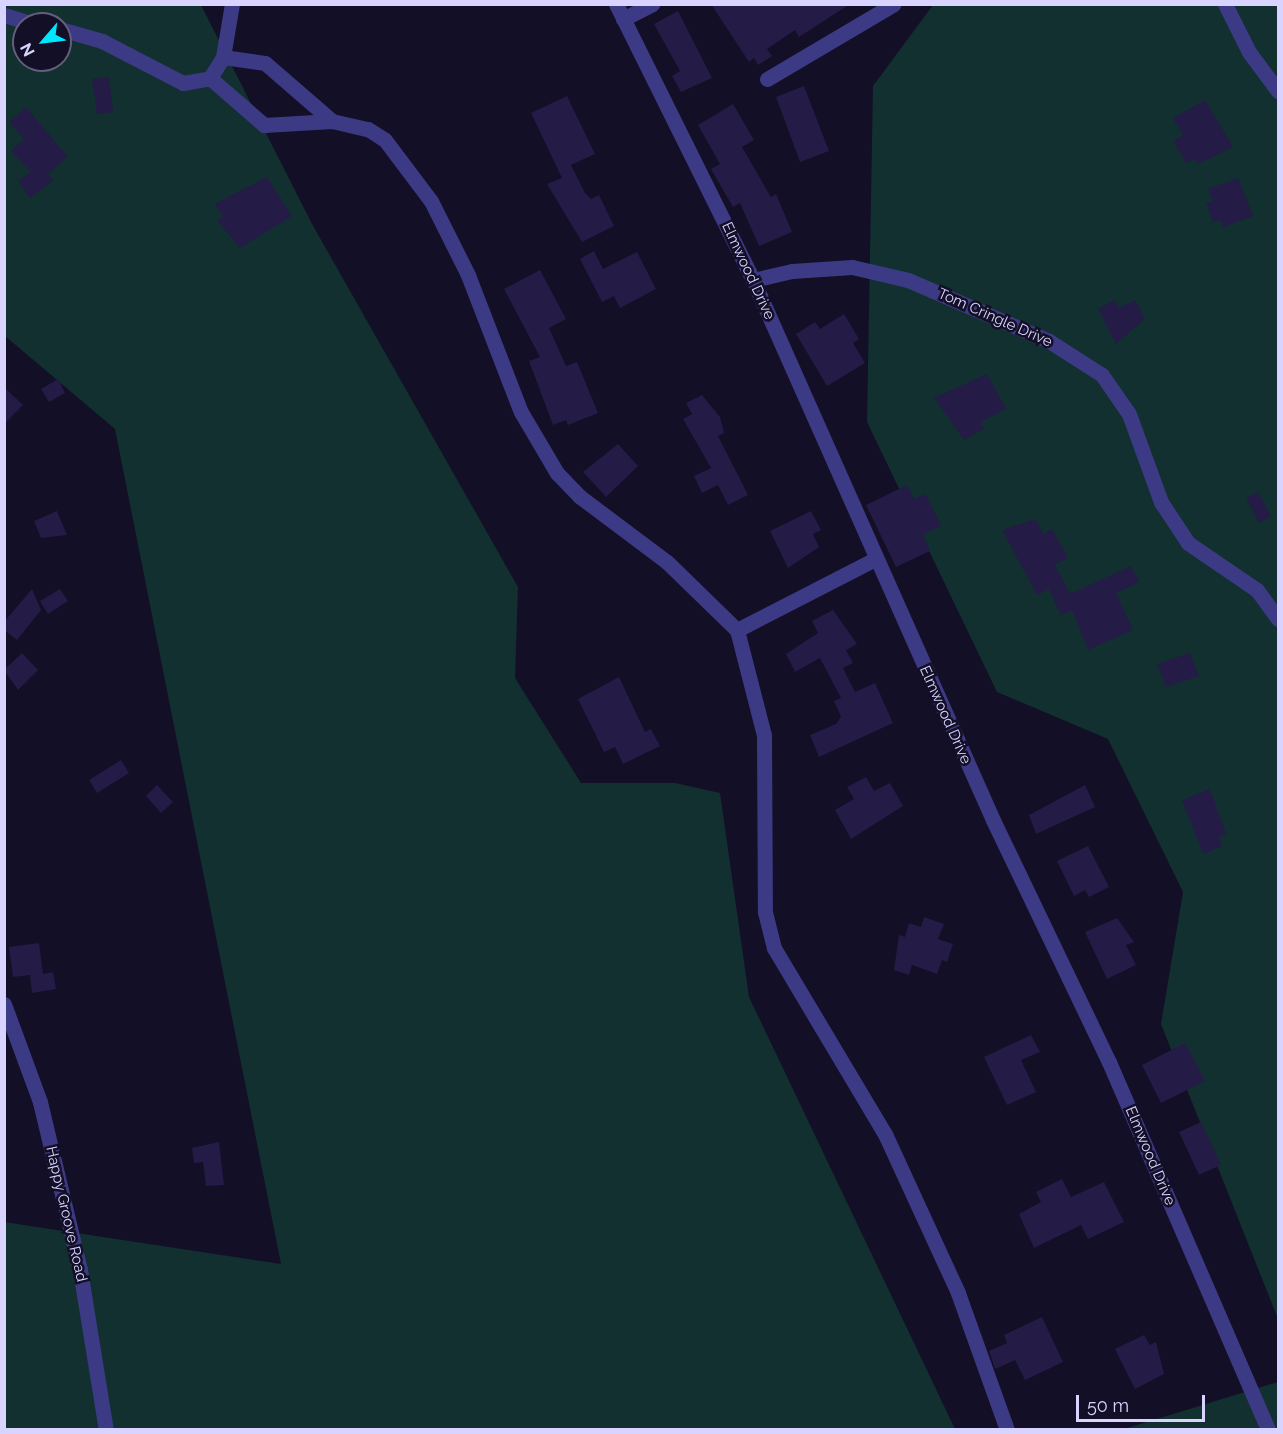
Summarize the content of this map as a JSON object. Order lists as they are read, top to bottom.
{
  "streets": {
    "street": ["Elmwood Drive", "Tom Cringle Drive", "Happy Groove Road"]
  },
  "crossings": [
    ["Elmwood Drive", "Tom Cringle Drive"]
  ],
  "scale_bar": "50 m",
  "north": "bottom left"
}
